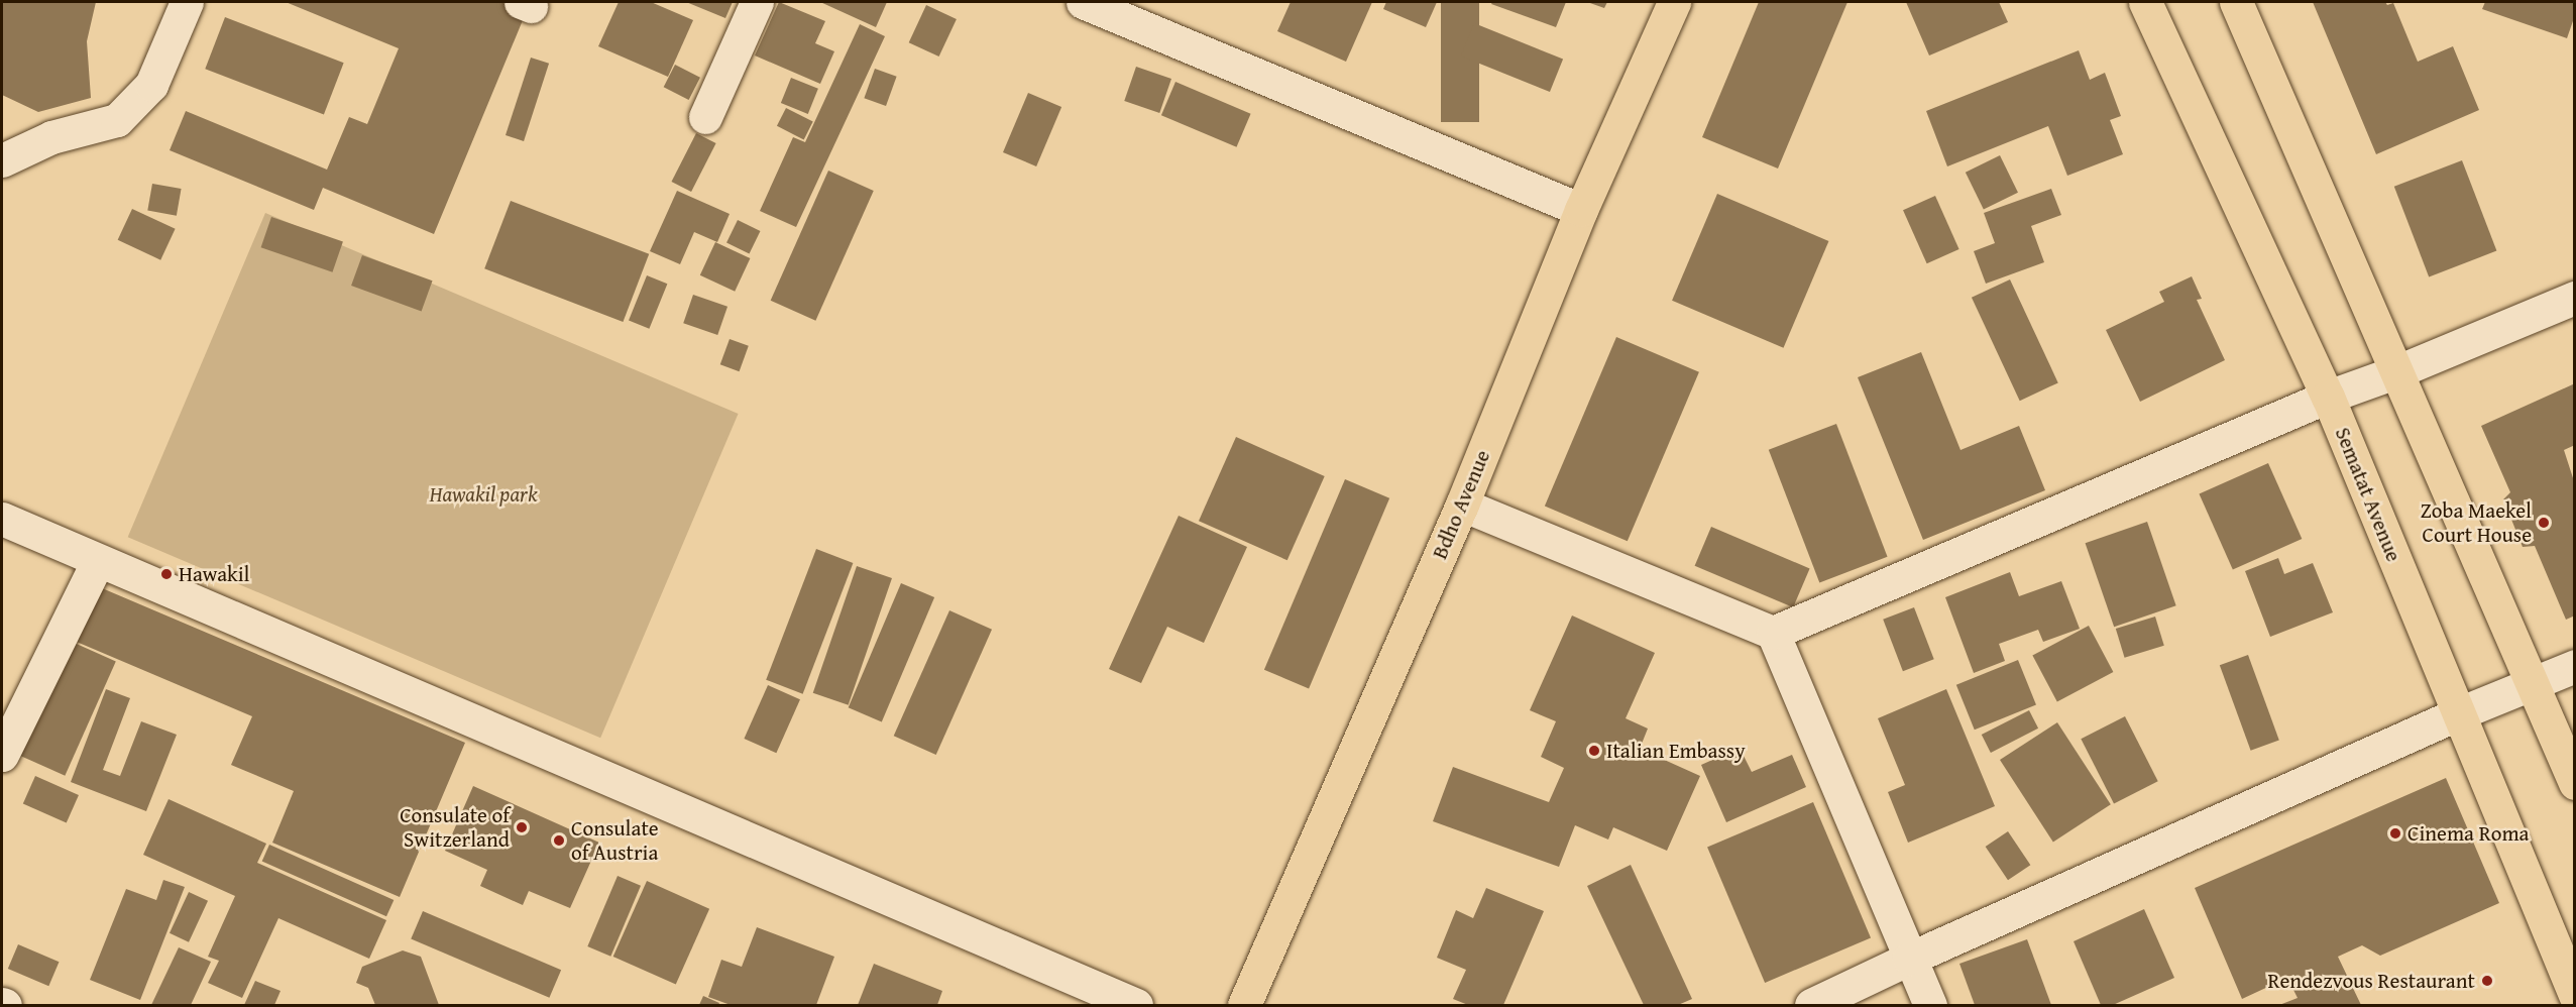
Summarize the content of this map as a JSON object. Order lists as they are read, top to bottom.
{
  "streets": {
    "main road": ["Sematat Avenue", "Bdho Avenue"]
  },
  "parks": ["Hawakil park"],
  "places": [
    "Zoba Maekel Court House",
    "Hawakil",
    "Italian Embassy",
    "Consulate of Switzerland",
    "Cinema Roma",
    "Consulate of Austria",
    "Rendezvous Restaurant"
  ]
}
